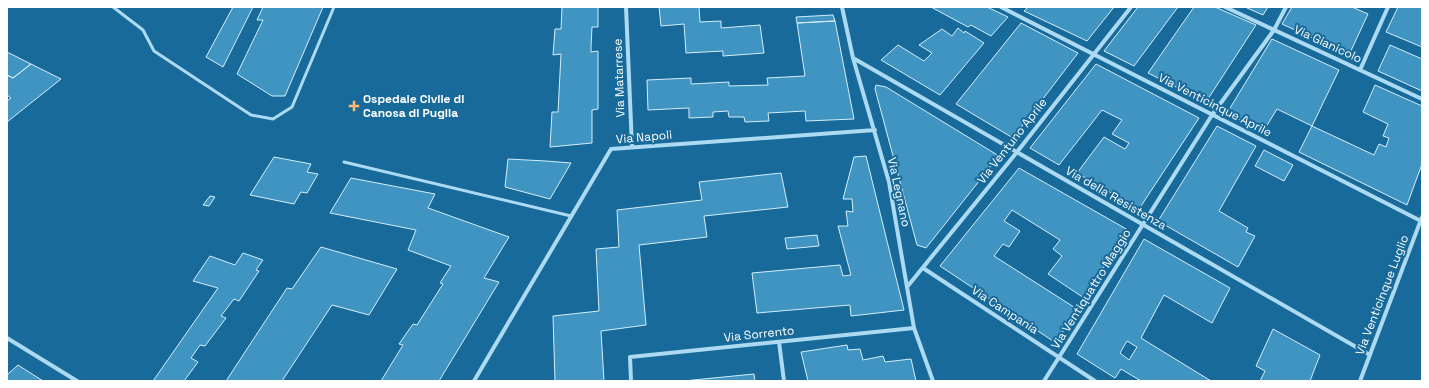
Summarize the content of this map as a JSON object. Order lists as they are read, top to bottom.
{
  "streets": {
    "street": [
      "Via Gianicolo",
      "Via Matarrese",
      "Via Venticinque Aprile",
      "Via Napoli",
      "Via Ventuno Aprile",
      "Via Legnano",
      "Via della Resistenza",
      "Via Ventiquattro Maggio",
      "Via Venticinque Luglio",
      "Via Campania",
      "Via Sorrento"
    ]
  },
  "crossings": [
    ["Via Gianicolo", "Via Ventiquattro Maggio"],
    ["Via Matarrese", "Via Napoli"],
    ["Via Venticinque Aprile", "Via Ventuno Aprile"],
    ["Via Venticinque Aprile", "Via Ventiquattro Maggio"],
    ["Via Venticinque Aprile", "Via Venticinque Luglio"],
    ["Via Napoli", "Via Legnano"],
    ["Via Ventuno Aprile", "Via Legnano"],
    ["Via Ventuno Aprile", "Via della Resistenza"],
    ["Via Ventuno Aprile", "Via Campania"],
    ["Via Legnano", "Via della Resistenza"],
    ["Via Legnano", "Via Sorrento"],
    ["Via della Resistenza", "Via Ventiquattro Maggio"],
    ["Via della Resistenza", "Via Venticinque Luglio"],
    ["Via Ventiquattro Maggio", "Via Campania"]
  ],
  "places": {
    "health": ["Ospedale Civile di Canosa di Puglia"]
  }
}
